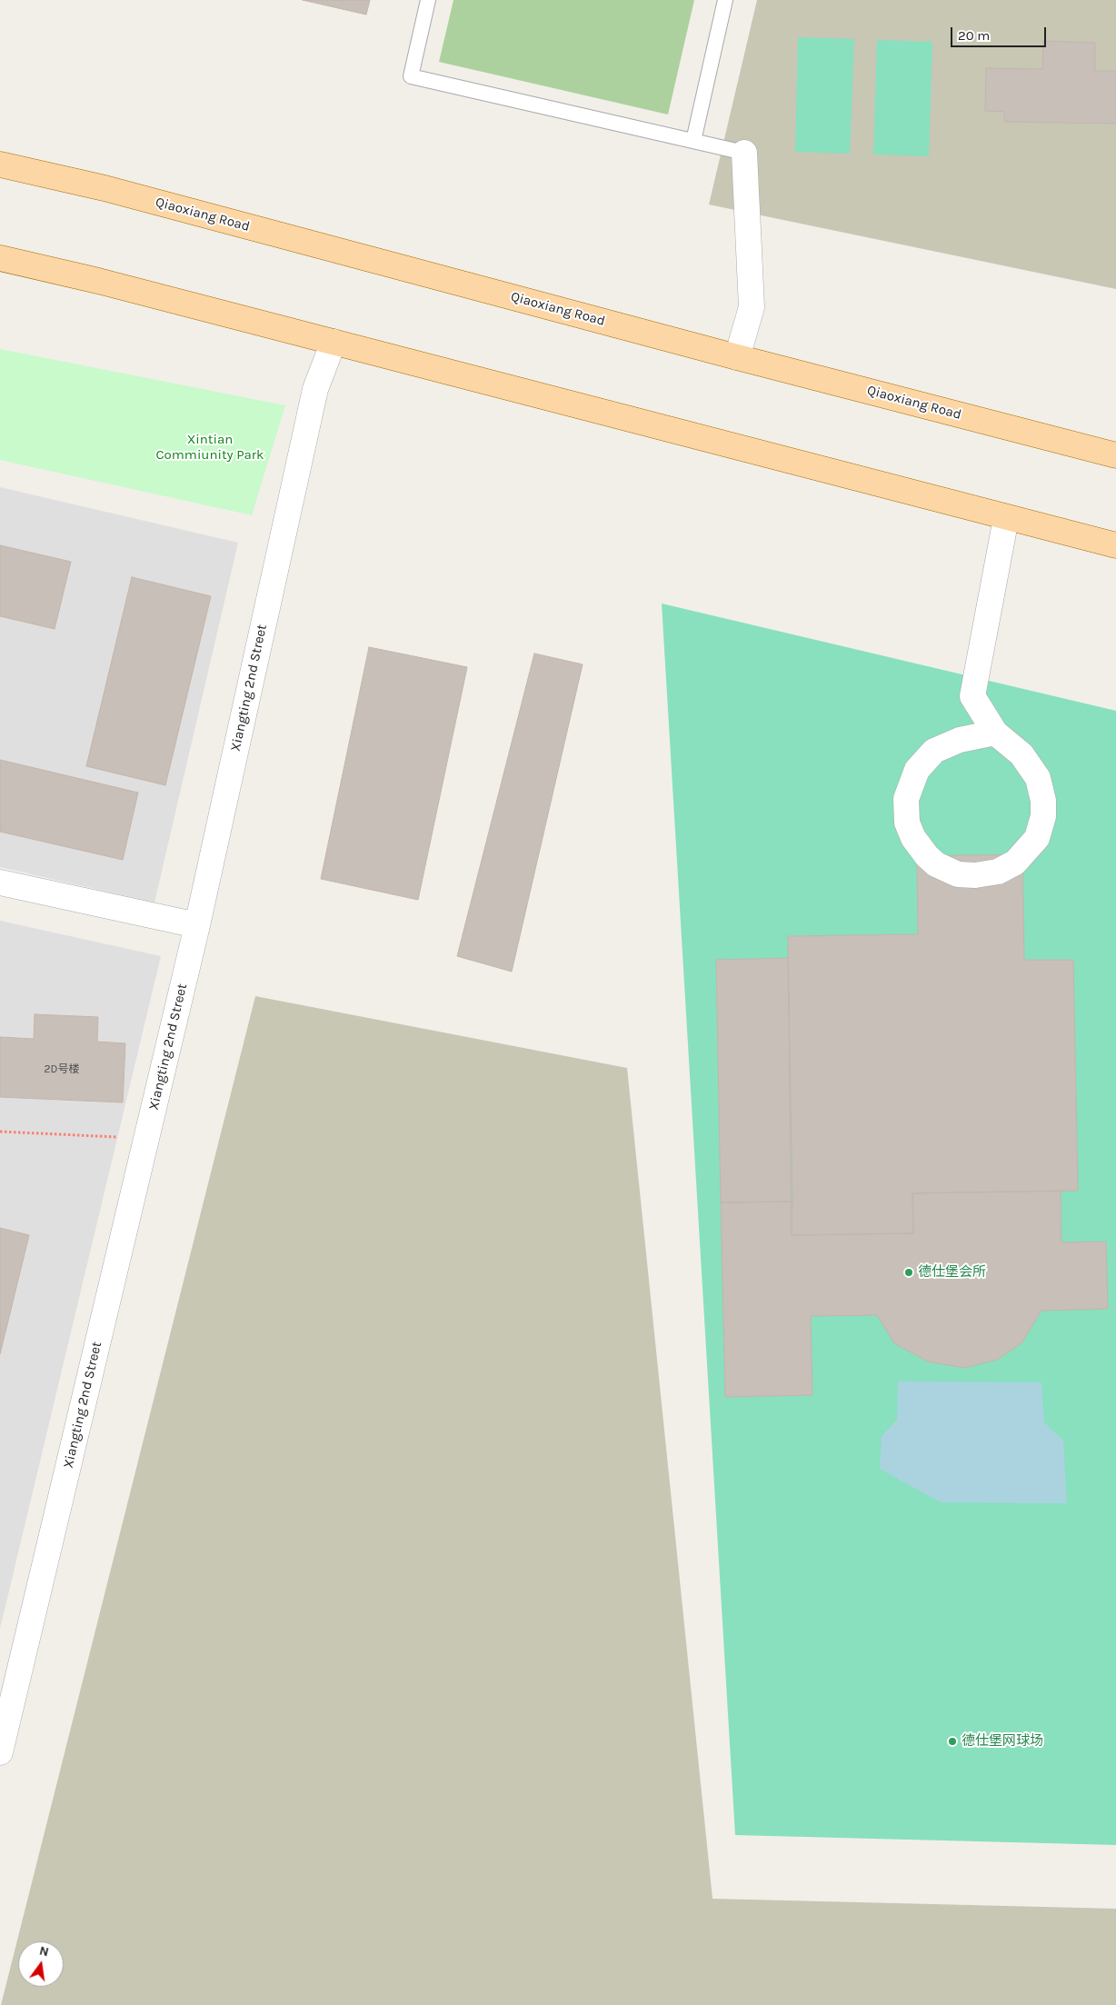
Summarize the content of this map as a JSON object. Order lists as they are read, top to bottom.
{
  "streets": {
    "main road": ["Qiaoxiang Road"],
    "street": ["Xiangting 2nd Street"]
  },
  "parks": ["Xintian Commiunity Park"],
  "places": ["德仕堡会所", "德仕堡网球场"],
  "house_numbers": ["2D号楼"],
  "scale_bar": "20 m",
  "north": "top"
}
